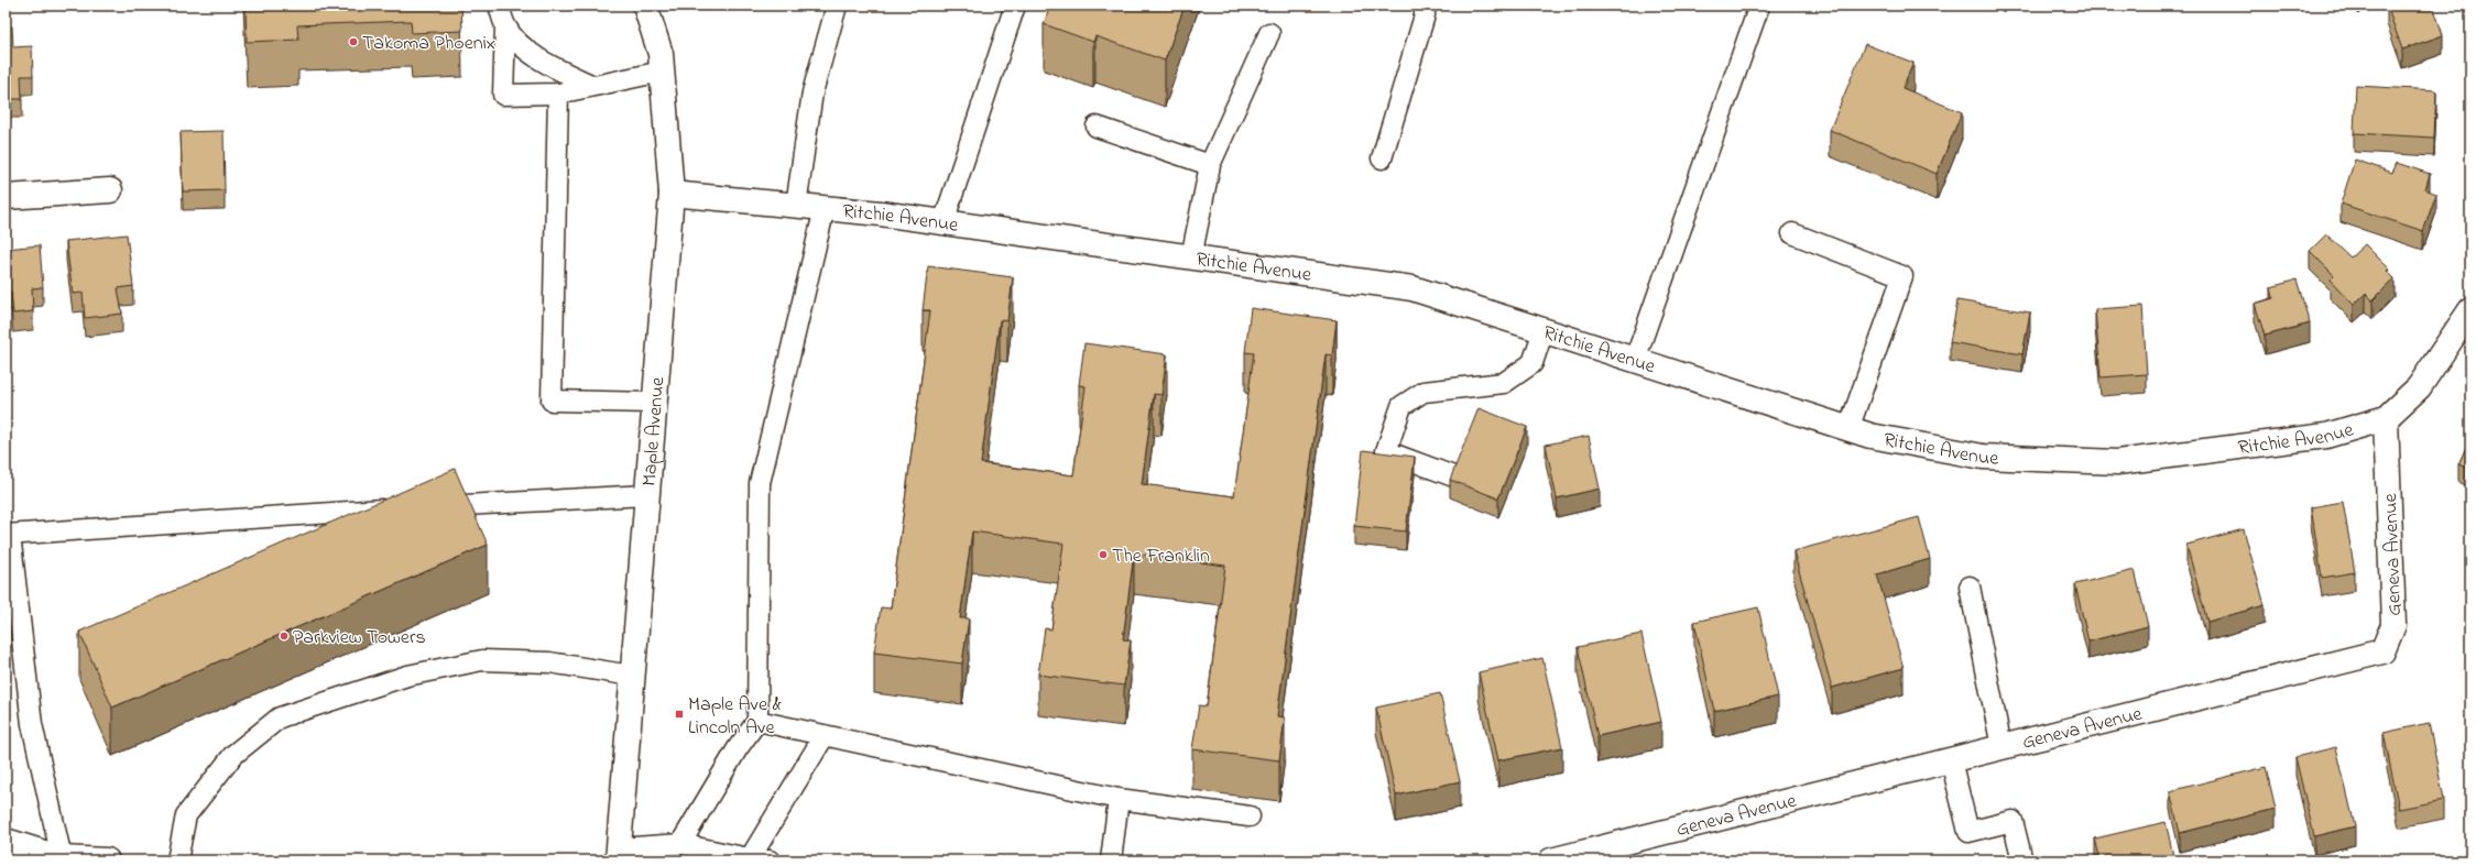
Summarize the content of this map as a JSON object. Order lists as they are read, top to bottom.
{
  "streets": {
    "street": ["Ritchie Avenue", "Maple Avenue", "Geneva Avenue"]
  },
  "crossings": [
    ["Ritchie Avenue", "Maple Avenue"],
    ["Ritchie Avenue", "Geneva Avenue"]
  ],
  "places": {
    "other": ["Takoma Phoenix", "The Franklin", "Parkview Towers"],
    "transit": ["Maple Ave & Lincoln Ave"]
  }
}
